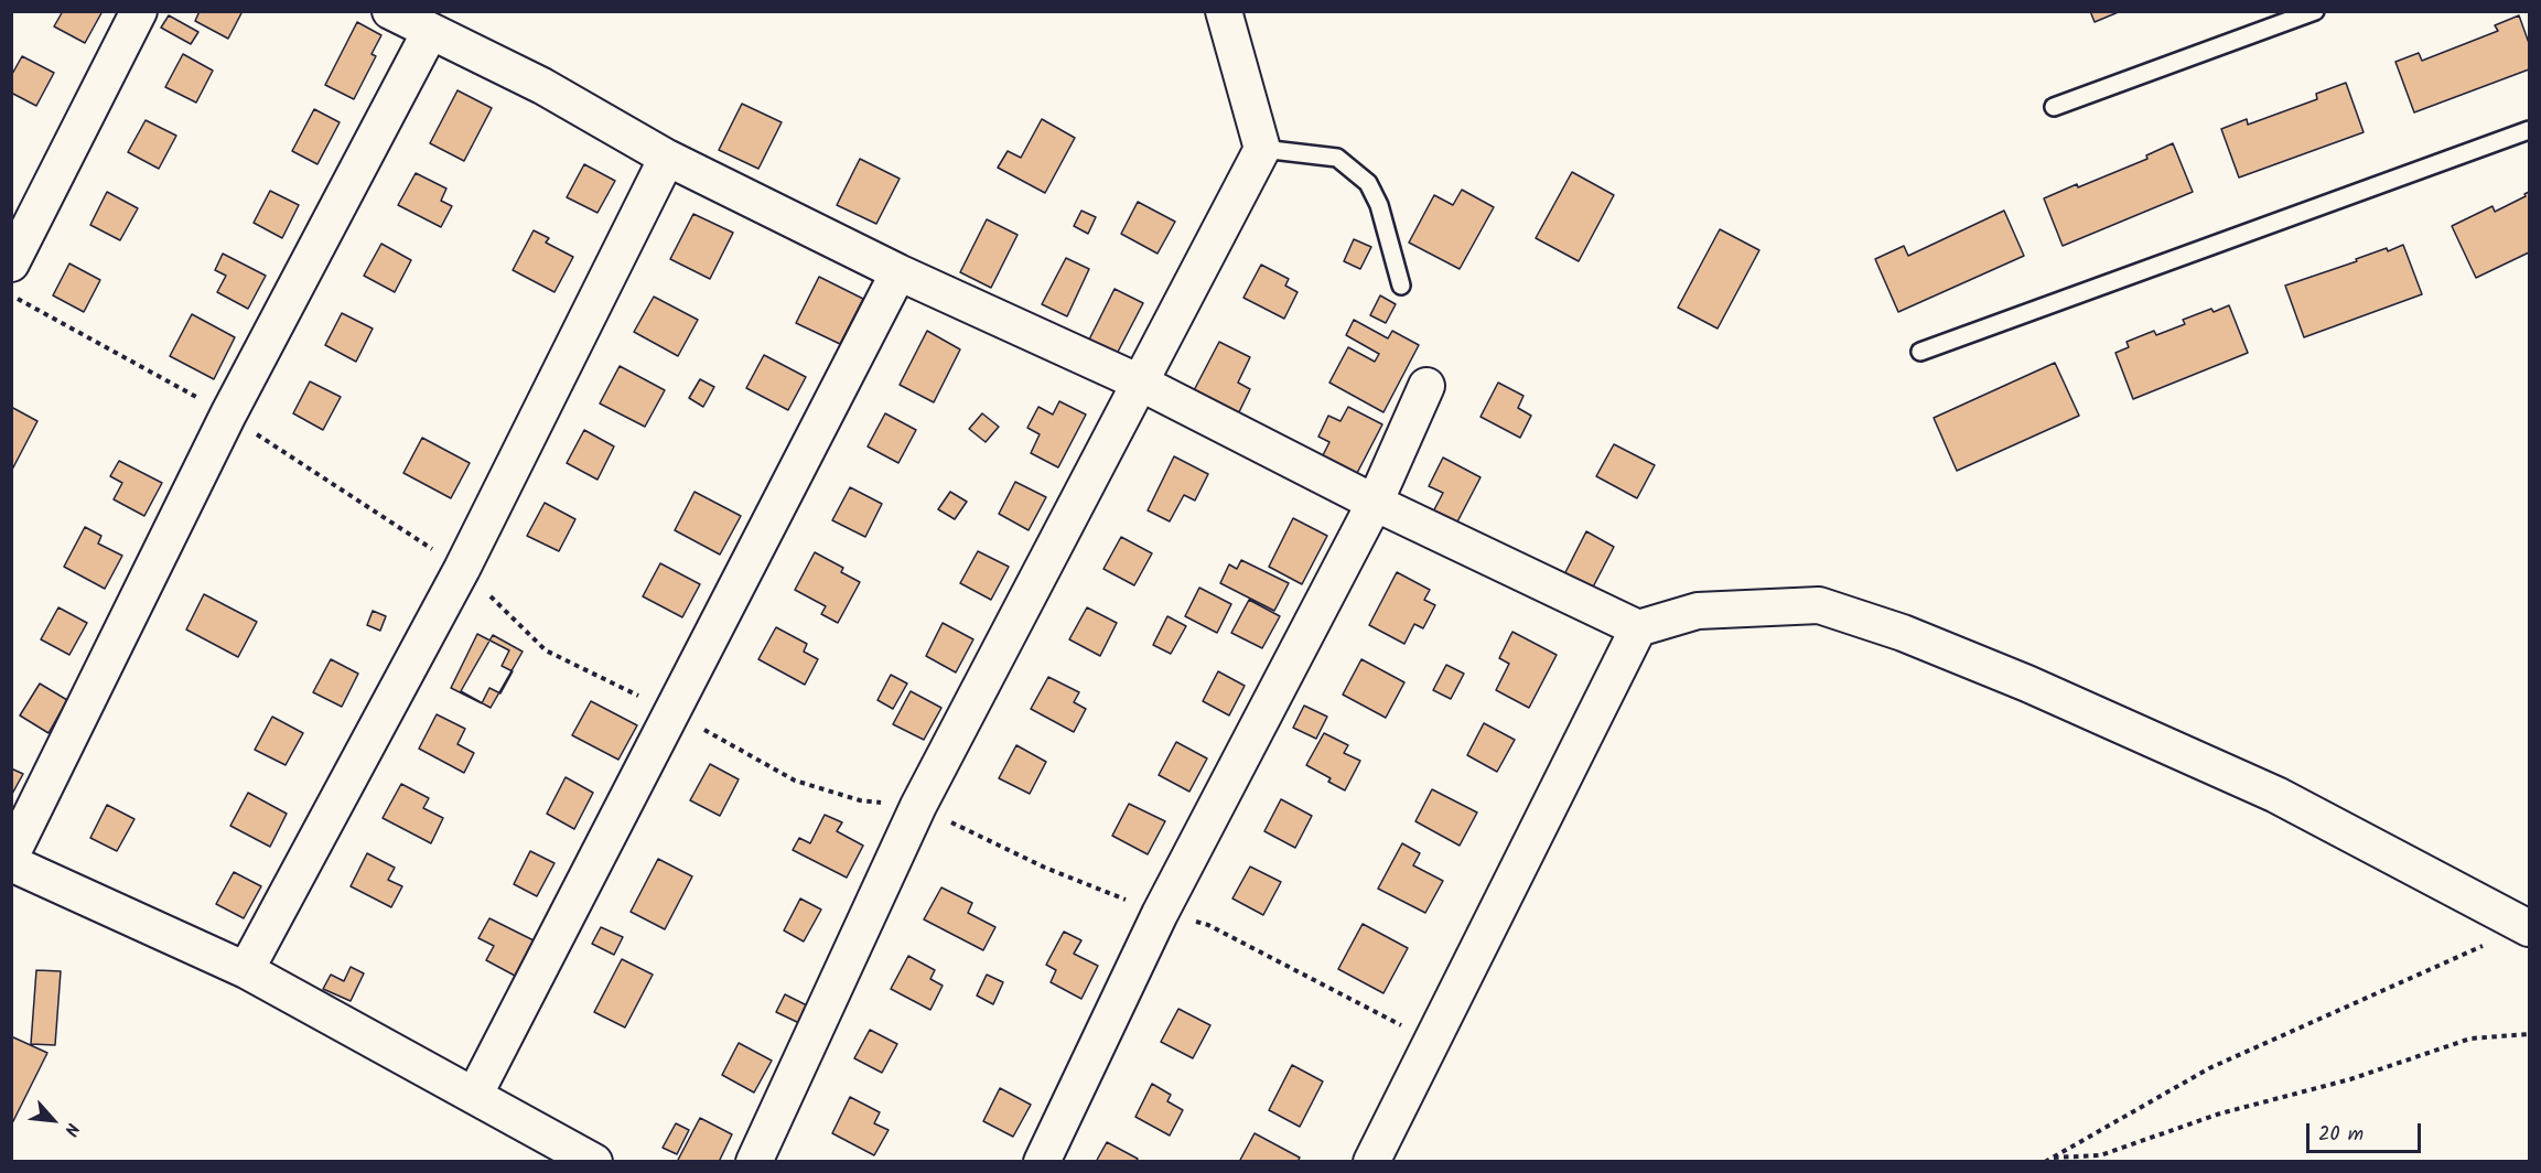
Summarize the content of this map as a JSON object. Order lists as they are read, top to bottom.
{
  "scale_bar": "20 m",
  "north": "bottom right"
}
